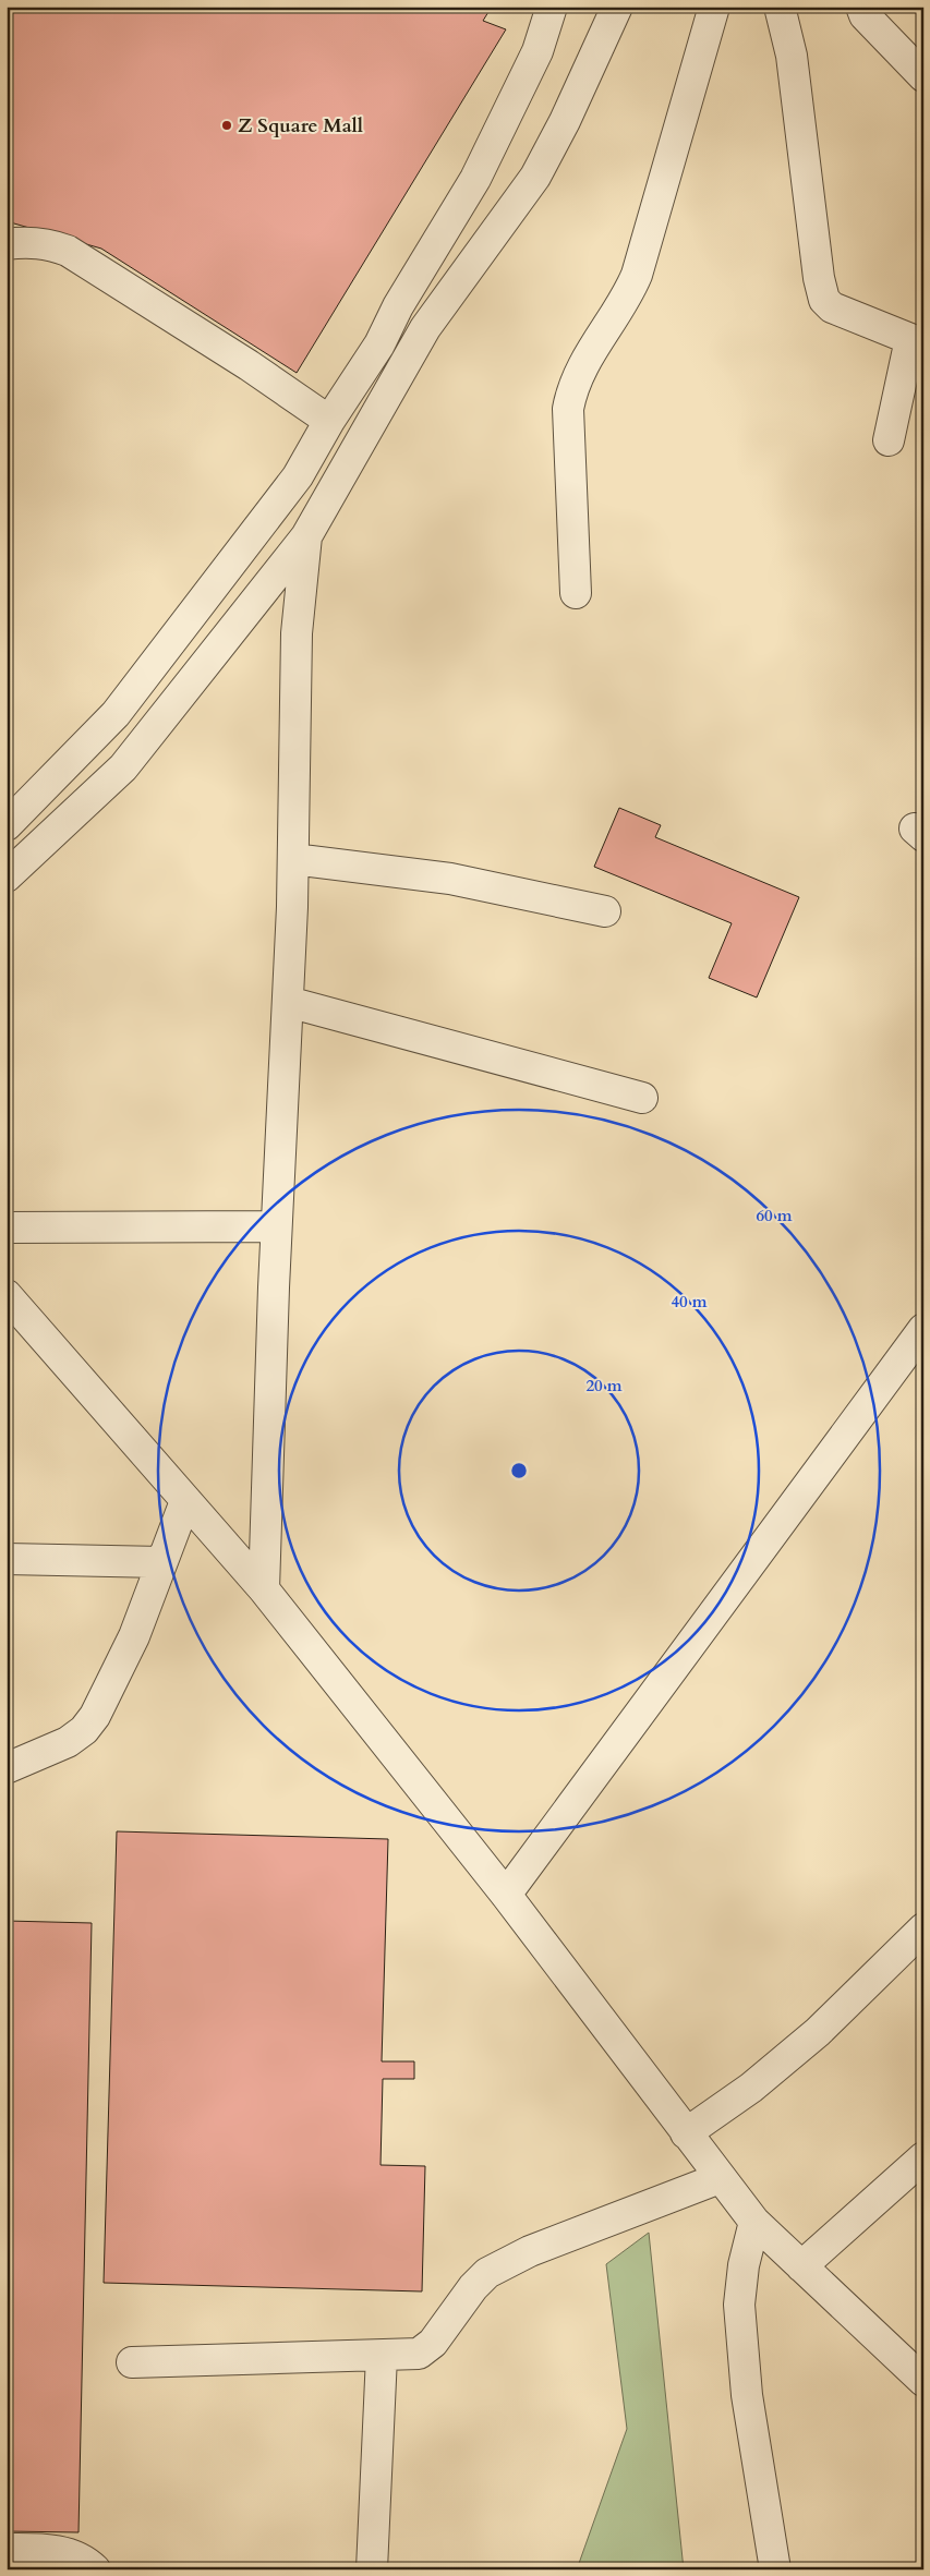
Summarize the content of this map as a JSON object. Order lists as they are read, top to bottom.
{
  "places": ["Z Square Mall"],
  "rings": ["60 m", "40 m", "20 m"]
}
